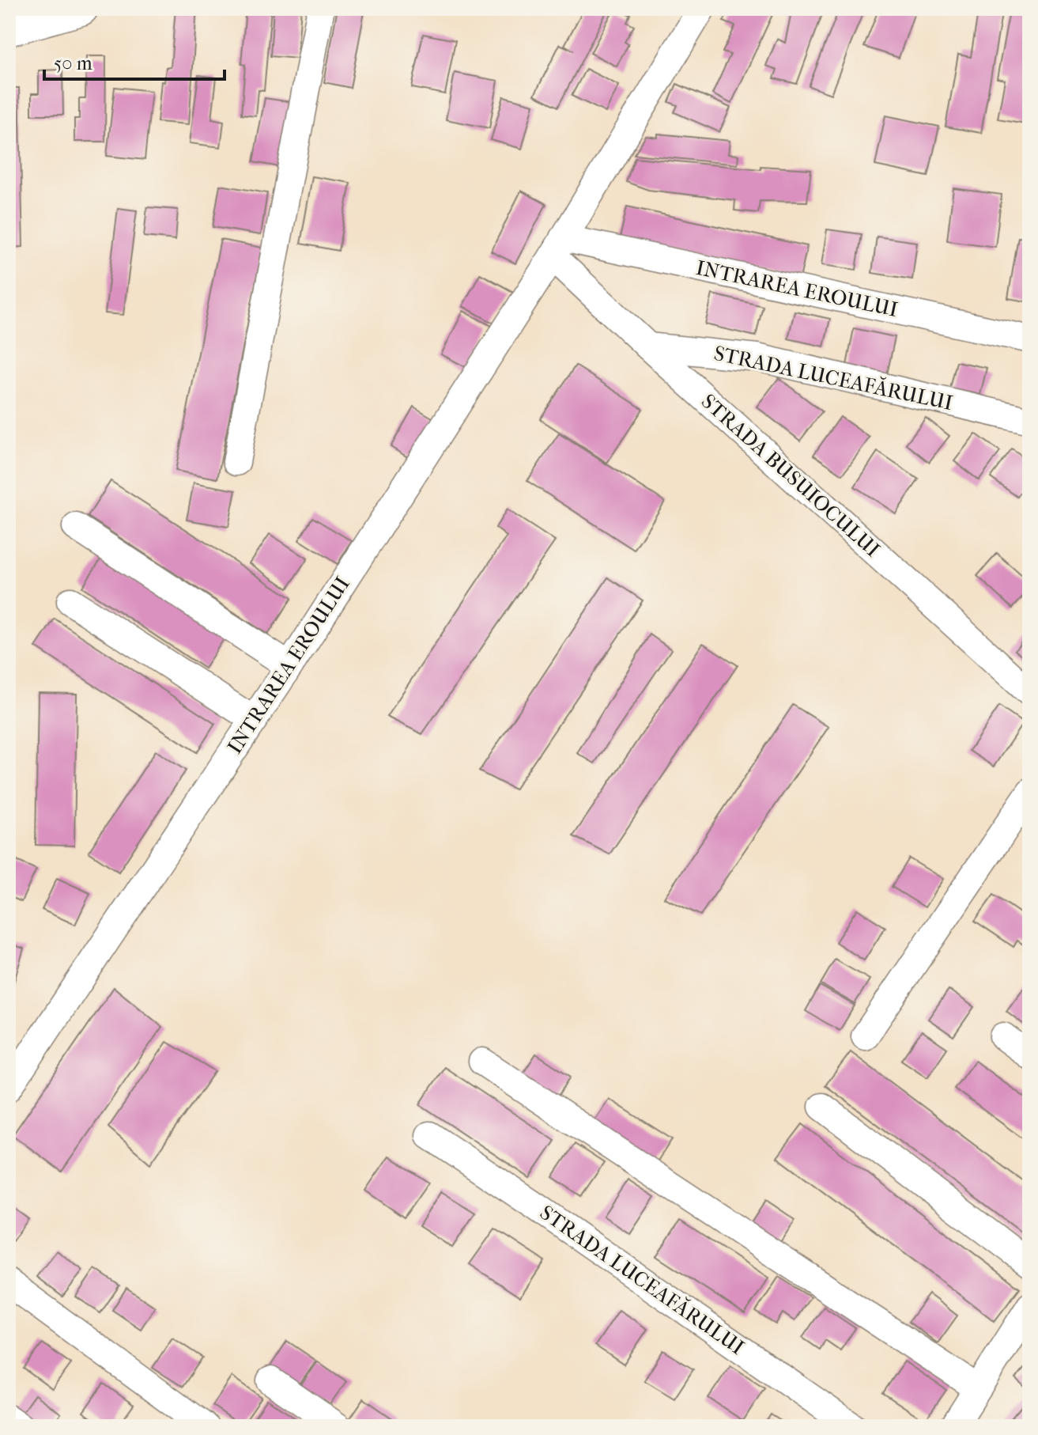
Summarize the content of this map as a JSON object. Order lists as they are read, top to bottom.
{
  "streets": {
    "street": ["INTRAREA EROULUI", "STRADA LUCEAFĂRULUI", "STRADA BUSUIOCULUI"]
  },
  "crossings": [
    ["INTRAREA EROULUI", "STRADA BUSUIOCULUI"],
    ["STRADA LUCEAFĂRULUI", "STRADA BUSUIOCULUI"]
  ],
  "scale_bar": "50 m"
}
